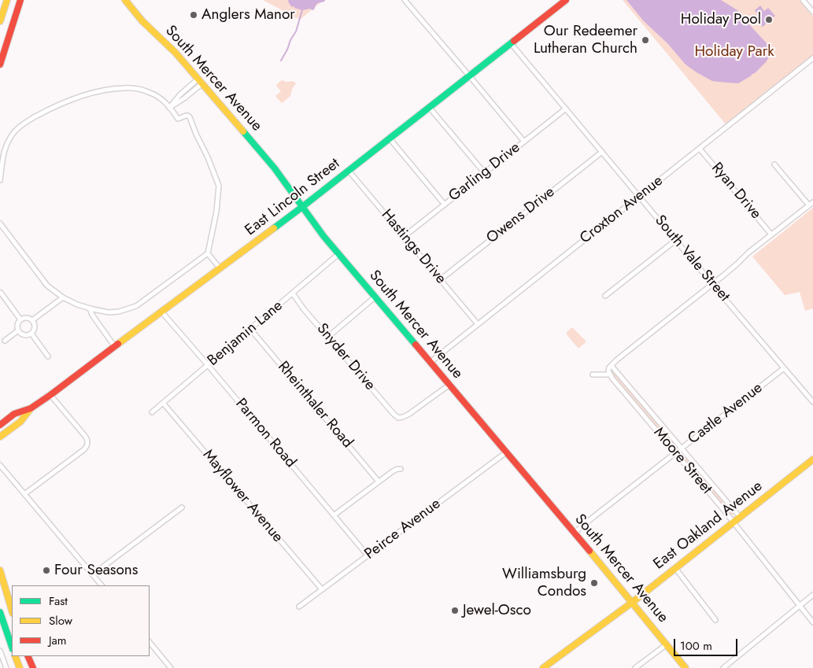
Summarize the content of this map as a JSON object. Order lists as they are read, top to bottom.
{
  "streets": {
    "main road": ["South Mercer Avenue", "East Lincoln Street", "East Oakland Avenue"],
    "street": [
      "Garling Drive",
      "Ryan Drive",
      "Croxton Avenue",
      "Owens Drive",
      "Hastings Drive",
      "South Vale Street",
      "Benjamin Lane",
      "Snyder Drive",
      "Rheinthaler Road",
      "Castle Avenue",
      "Parmon Road",
      "Moore Street",
      "Mayflower Avenue",
      "Peirce Avenue"
    ]
  },
  "crossings": [
    ["South Mercer Avenue", "East Lincoln Street"],
    ["South Mercer Avenue", "Croxton Avenue"],
    ["South Mercer Avenue", "Benjamin Lane"],
    ["South Mercer Avenue", "Snyder Drive"],
    ["South Mercer Avenue", "Castle Avenue"],
    ["South Mercer Avenue", "East Oakland Avenue"],
    ["South Mercer Avenue", "Peirce Avenue"],
    ["Garling Drive", "Hastings Drive"],
    ["Garling Drive", "South Vale Street"],
    ["Ryan Drive", "Croxton Avenue"],
    ["East Lincoln Street", "Hastings Drive"],
    ["East Lincoln Street", "South Vale Street"],
    ["East Lincoln Street", "Parmon Road"],
    ["Croxton Avenue", "Hastings Drive"],
    ["Croxton Avenue", "South Vale Street"],
    ["Owens Drive", "Hastings Drive"],
    ["Owens Drive", "South Vale Street"],
    ["South Vale Street", "Castle Avenue"],
    ["Benjamin Lane", "Snyder Drive"],
    ["Benjamin Lane", "Rheinthaler Road"],
    ["Benjamin Lane", "Parmon Road"],
    ["Benjamin Lane", "Mayflower Avenue"],
    ["Castle Avenue", "Moore Street"],
    ["Parmon Road", "Peirce Avenue"],
    ["Moore Street", "East Oakland Avenue"],
    ["Mayflower Avenue", "Peirce Avenue"]
  ],
  "parks": ["Holiday Park"],
  "places": [
    "Anglers Manor",
    "Holiday Pool",
    "Our Redeemer Lutheran Church",
    "Four Seasons",
    "Williamsburg Condos",
    "Jewel-Osco"
  ],
  "legend": ["Fast", "Slow", "Jam"],
  "scale_bar": "100 m"
}
